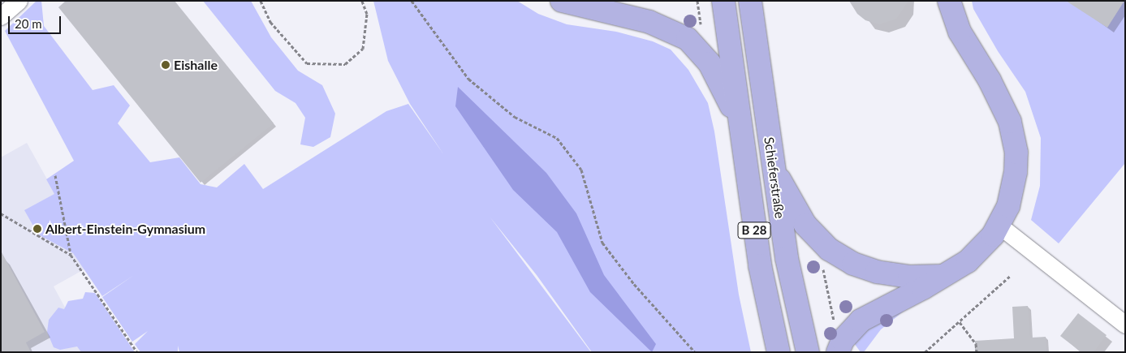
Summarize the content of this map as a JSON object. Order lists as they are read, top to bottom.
{
  "streets": {
    "main road": ["Schieferstraße", "B 28"]
  },
  "places": ["Eishalle", "Albert-Einstein-Gymnasium"],
  "scale_bar": "20 m"
}
